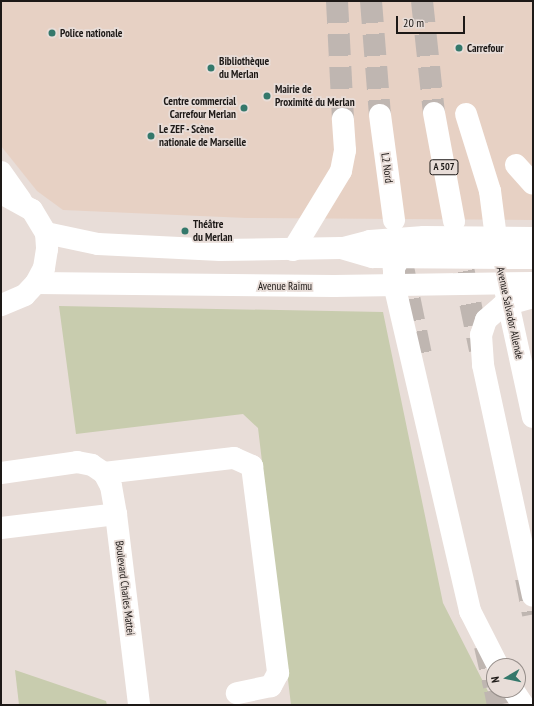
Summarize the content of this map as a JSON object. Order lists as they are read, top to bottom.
{
  "streets": {
    "main road": [
      "A 507",
      "L2 Nord",
      "Avenue Raimu",
      "Avenue Salvador Allende",
      "Boulevard Charles Mattei"
    ]
  },
  "crossings": [
    ["Avenue Raimu", "Avenue Salvador Allende"]
  ],
  "places": [
    "Police nationale",
    "Carrefour",
    "Bibliothèque du Merlan",
    "Mairie de Proximité du Merlan",
    "Centre commercial Carrefour Merlan",
    "Le ZEF - Scène nationale de Marseille",
    "Théâtre du Merlan"
  ],
  "scale_bar": "20 m",
  "north": "left"
}
